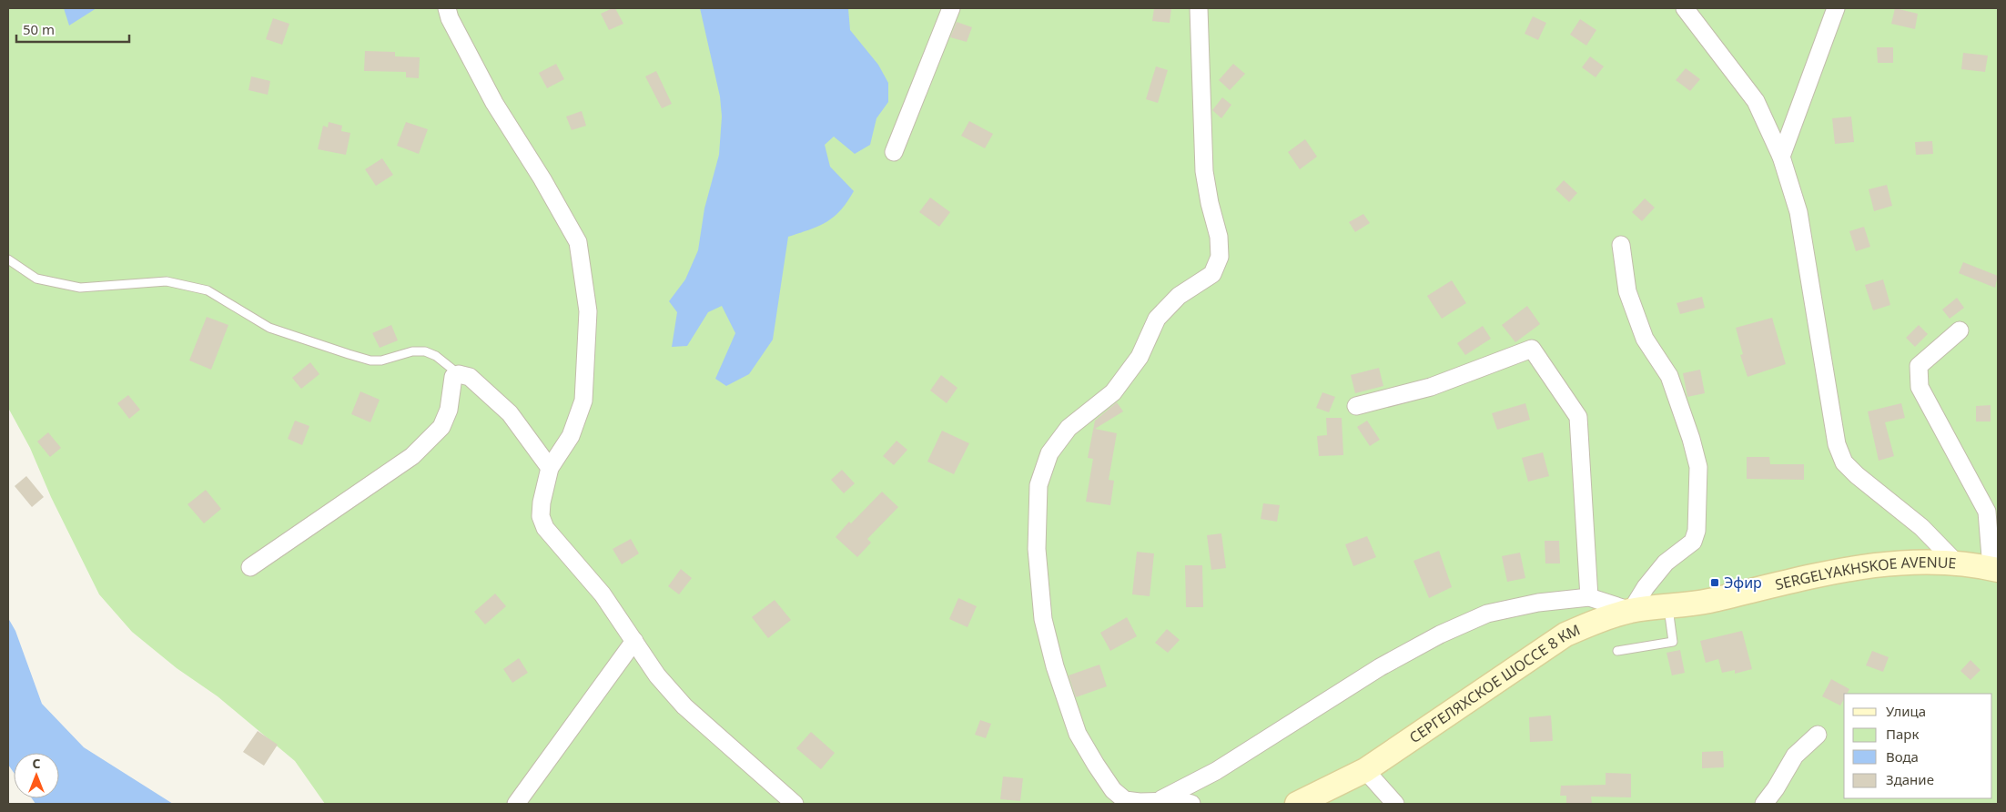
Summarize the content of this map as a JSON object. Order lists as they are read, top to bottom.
{
  "streets": {
    "main road": ["SERGELYAKHSKOE AVENUE", "СЕРГЕЛЯХСКОЕ ШОССЕ 8 КМ"]
  },
  "crossings": [
    ["SERGELYAKHSKOE AVENUE", "СЕРГЕЛЯХСКОЕ ШОССЕ 8 КМ"]
  ],
  "places": {
    "transit": ["Эфир"]
  },
  "legend": [
    "Улица",
    "Парк",
    "Вода",
    "Здание"
  ],
  "scale_bar": "50 m",
  "north": "top"
}
